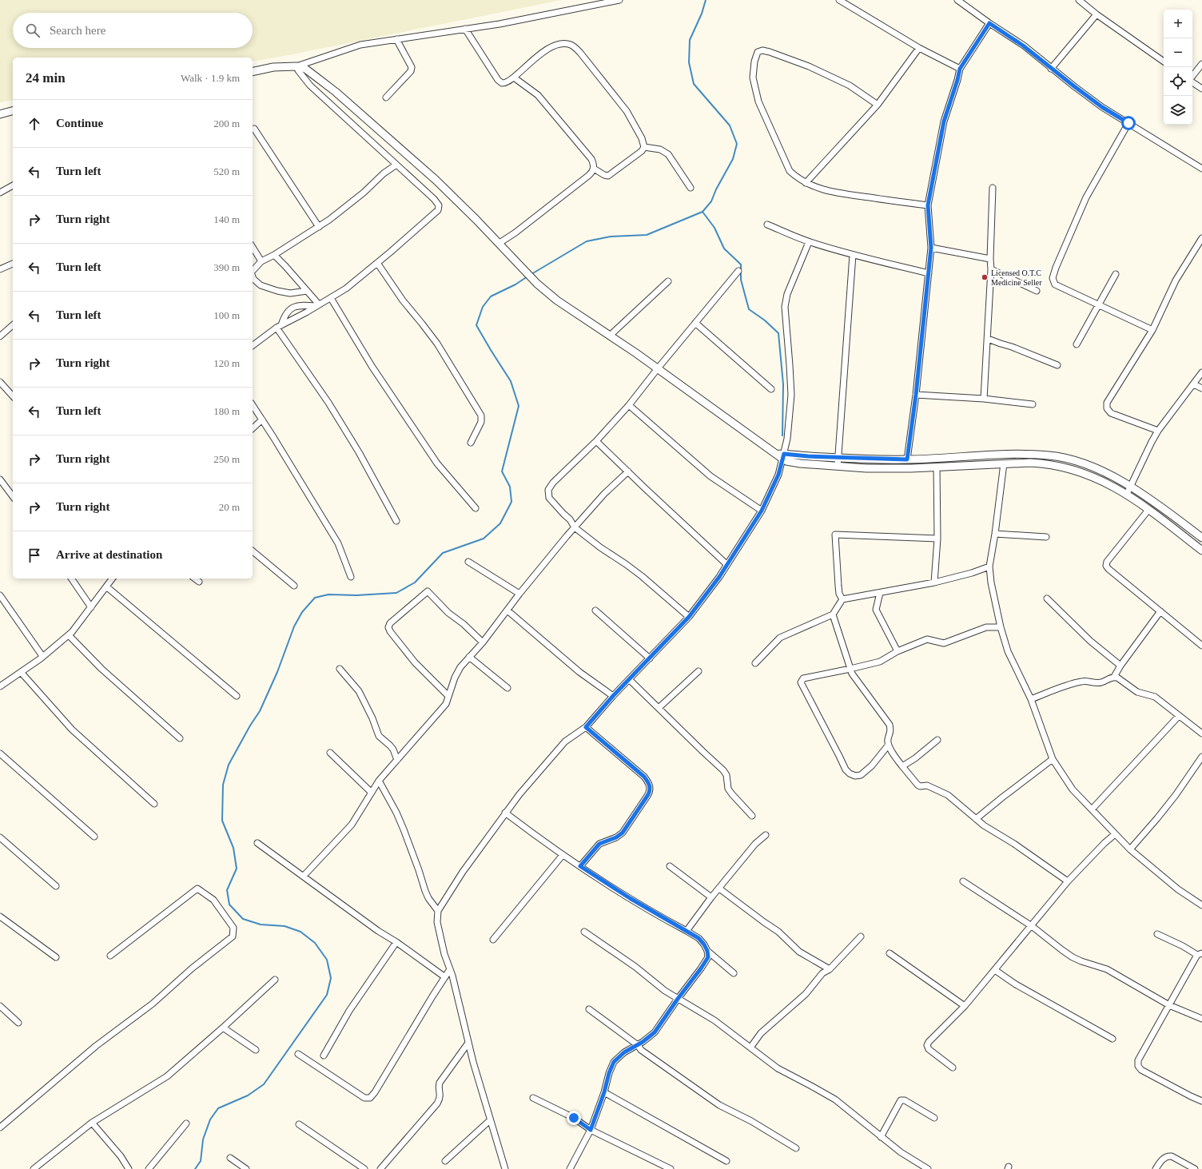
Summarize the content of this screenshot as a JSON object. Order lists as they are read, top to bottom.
{
  "places": ["Licensed O.T.C Medicine Seller"],
  "page": {
    "map_buttons": ["+", "−"],
    "search": "Search here",
    "heading": ["24 min", "Walk · 1.9 km"],
    "list": [
      ["Continue", "200 m"],
      ["Turn left", "520 m"],
      ["Turn right", "140 m"],
      ["Turn left", "390 m"],
      ["Turn left", "100 m"],
      ["Turn right", "120 m"],
      ["Turn left", "180 m"],
      ["Turn right", "250 m"],
      ["Turn right", "20 m"],
      "Arrive at destination"
    ]
  }
}
